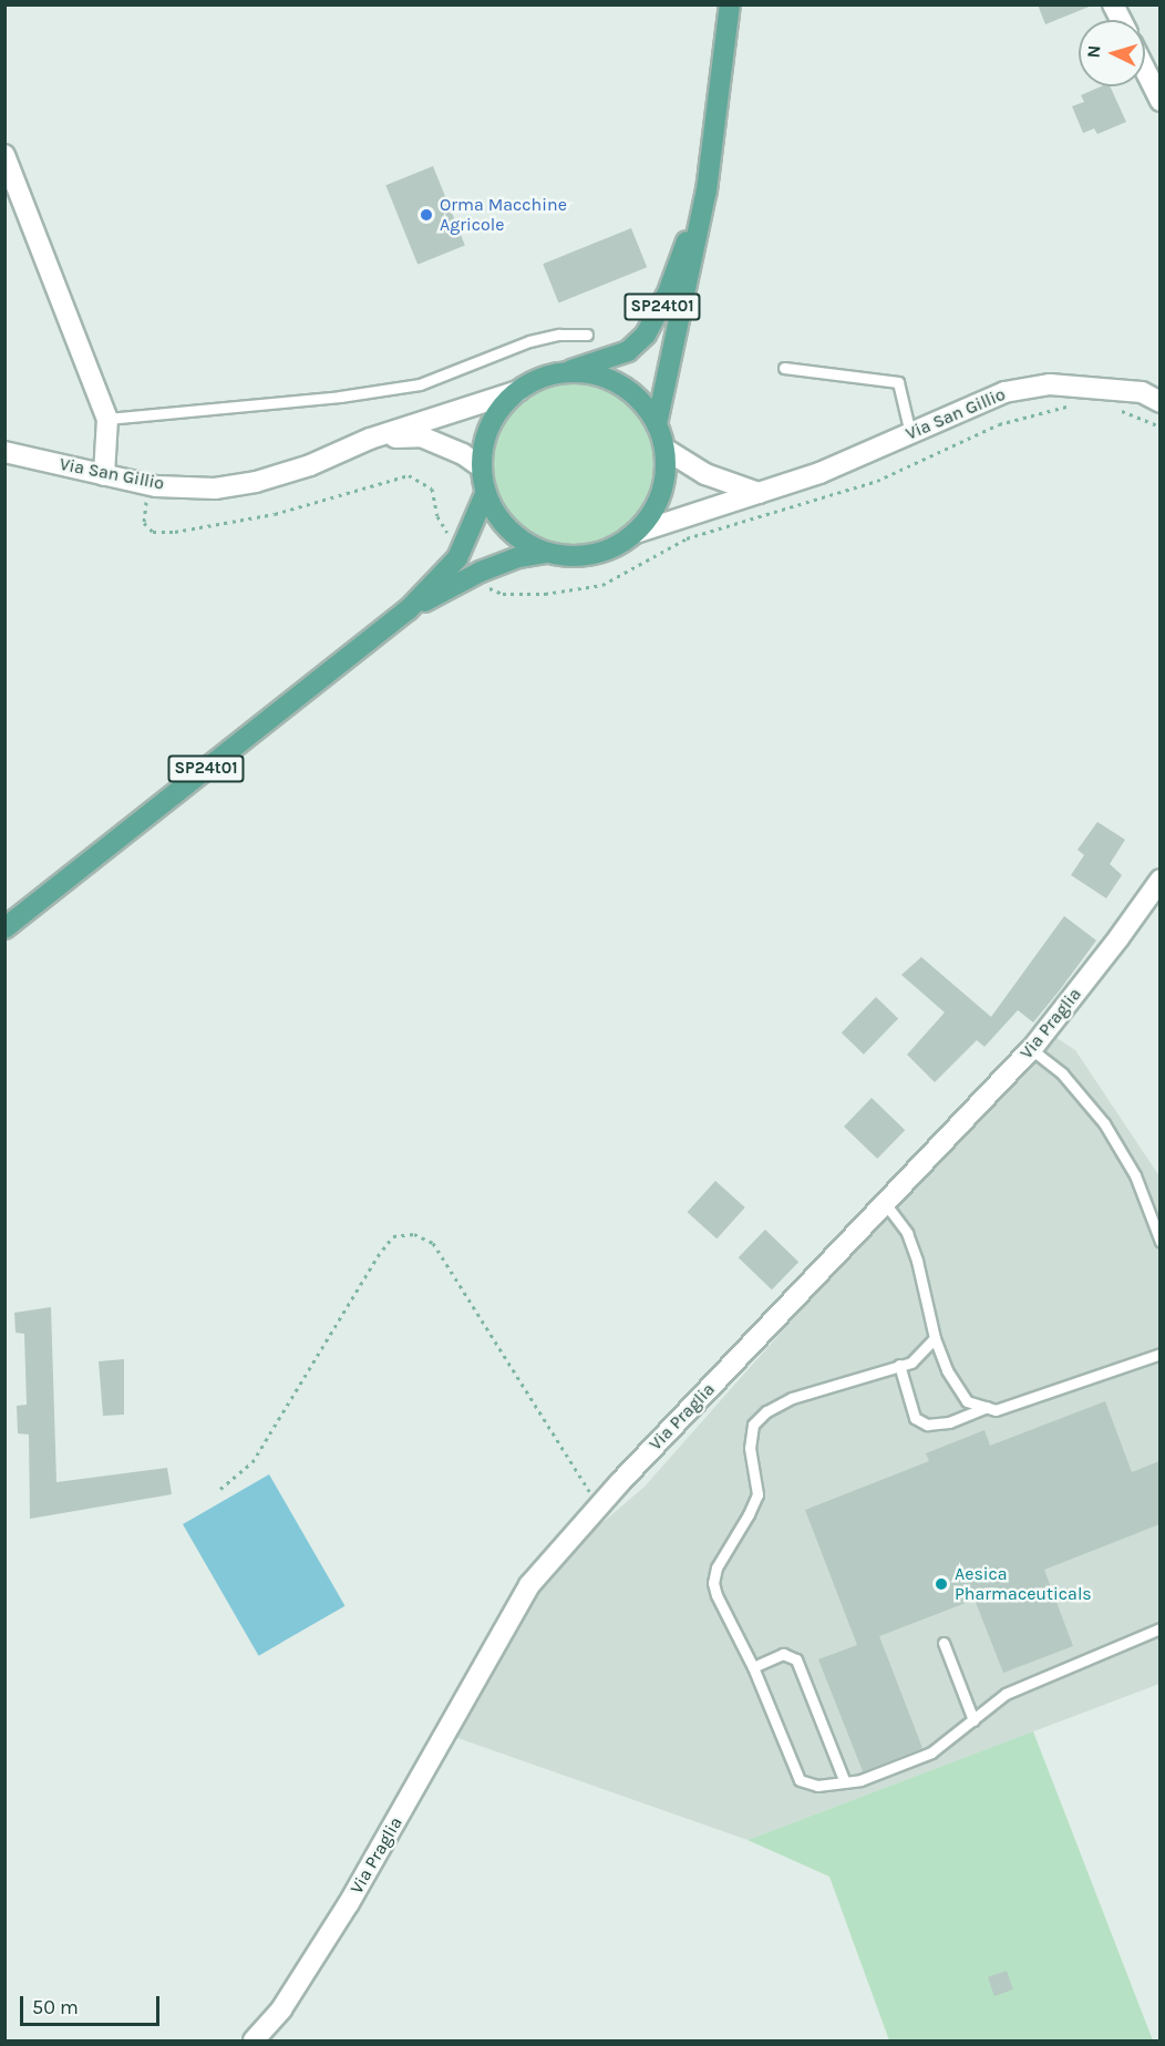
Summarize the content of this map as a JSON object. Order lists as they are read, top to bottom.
{
  "streets": {
    "main road": ["SP24t01"],
    "street": ["Via San Gillio", "Via Praglia"]
  },
  "crossings": [
    ["SP24t01", "Via San Gillio"]
  ],
  "places": ["Orma Macchine Agricole", "Aesica Pharmaceuticals"],
  "scale_bar": "50 m",
  "north": "left"
}
